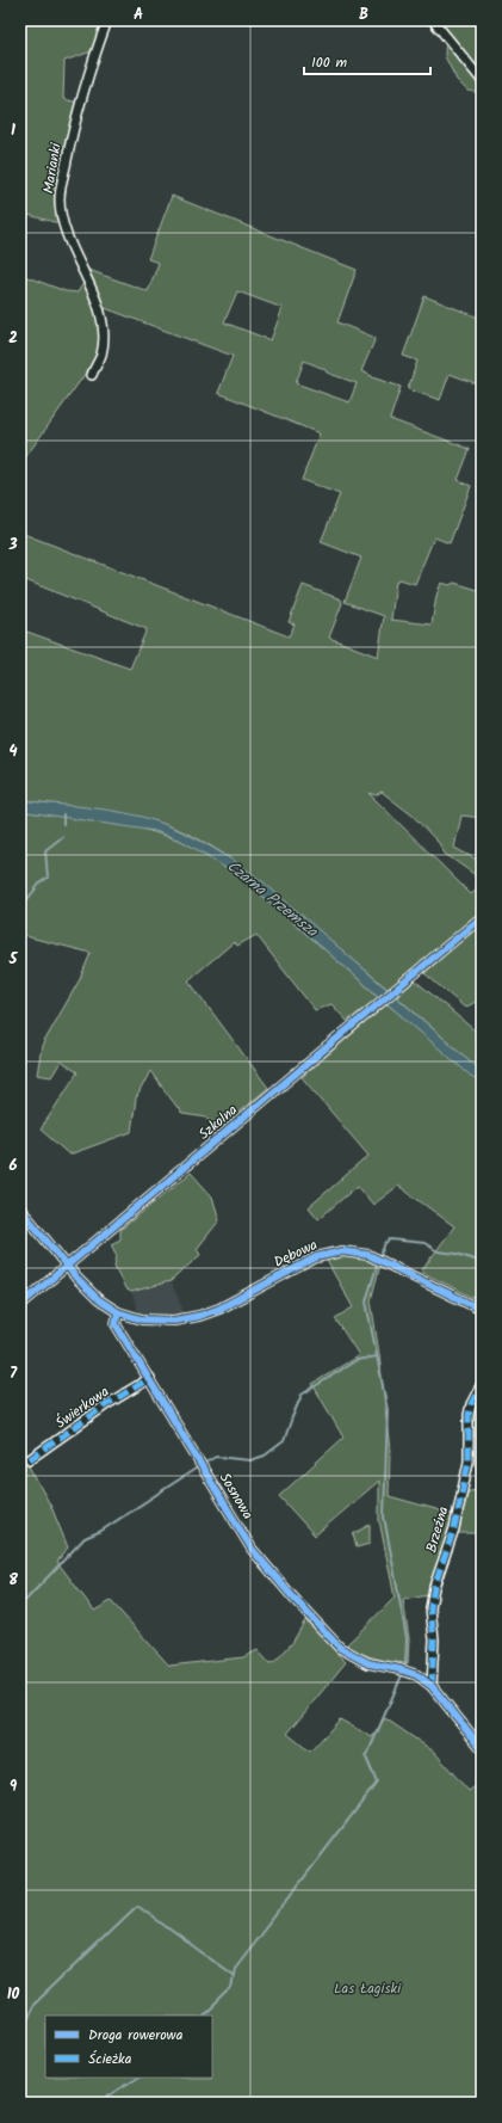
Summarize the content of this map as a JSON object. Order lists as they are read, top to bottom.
{
  "streets": {
    "street": [
      "Marianki",
      "Szkolna",
      "Dębowa",
      "Świerkowa",
      "Sosnowa",
      "Brzeźna"
    ]
  },
  "crossings": [
    ["Dębowa", "Sosnowa"],
    ["Świerkowa", "Sosnowa"],
    ["Sosnowa", "Brzeźna"]
  ],
  "water": ["Czarna Przemsza"],
  "parks": ["Las Łagiski"],
  "legend": ["Droga rowerowa", "Ścieżka"],
  "scale_bar": "100 m",
  "grid": {
    "columns": ["A", "B"],
    "rows": [
      "1",
      "2",
      "3",
      "4",
      "5",
      "6",
      "7",
      "8",
      "9",
      "10"
    ]
  }
}
